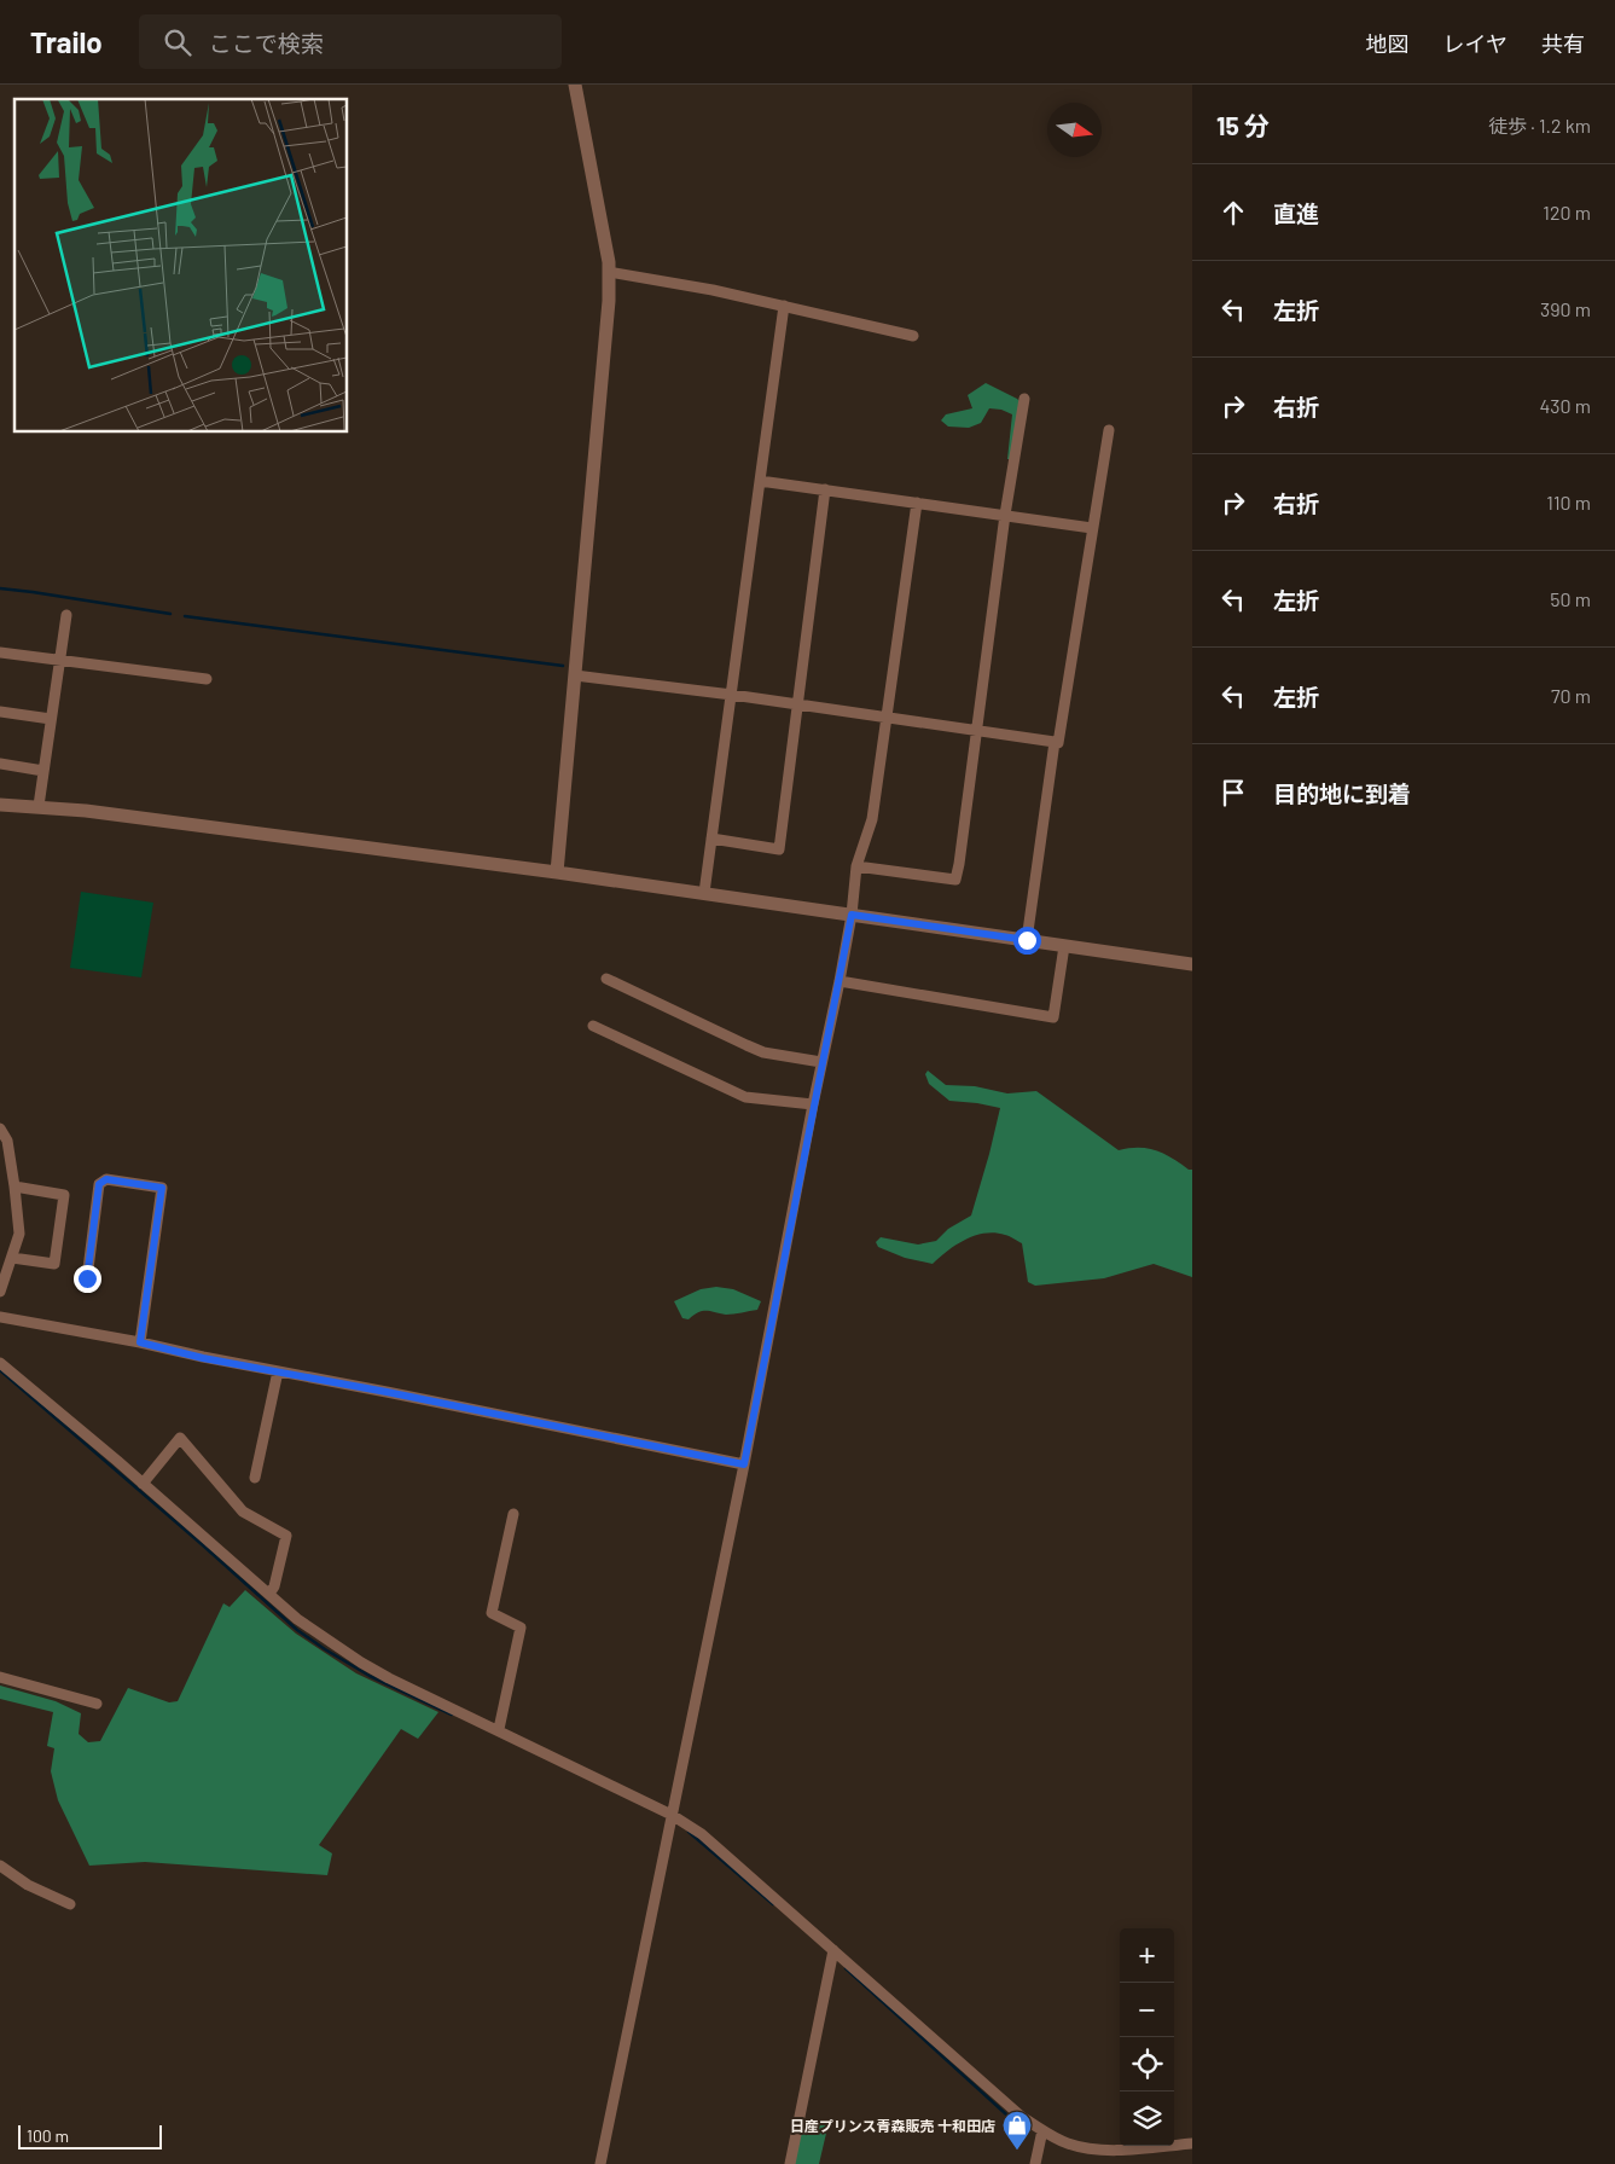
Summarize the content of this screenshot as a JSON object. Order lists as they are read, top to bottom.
{
  "places": {
    "shop": ["日産プリンス青森販売 十和田店"]
  },
  "scale_bar": "100 m",
  "north": "right",
  "page": {
    "header": "Trailo",
    "search": "ここで検索",
    "nav": ["地図", "レイヤ", "共有"],
    "heading": ["15 分", "徒歩 · 1.2 km"],
    "list": [
      ["直進", "120 m"],
      ["左折", "390 m"],
      ["右折", "430 m"],
      ["右折", "110 m"],
      ["左折", "50 m"],
      ["左折", "70 m"],
      "目的地に到着"
    ],
    "map_buttons": ["+", "−"],
    "scale": "100 m"
  }
}
